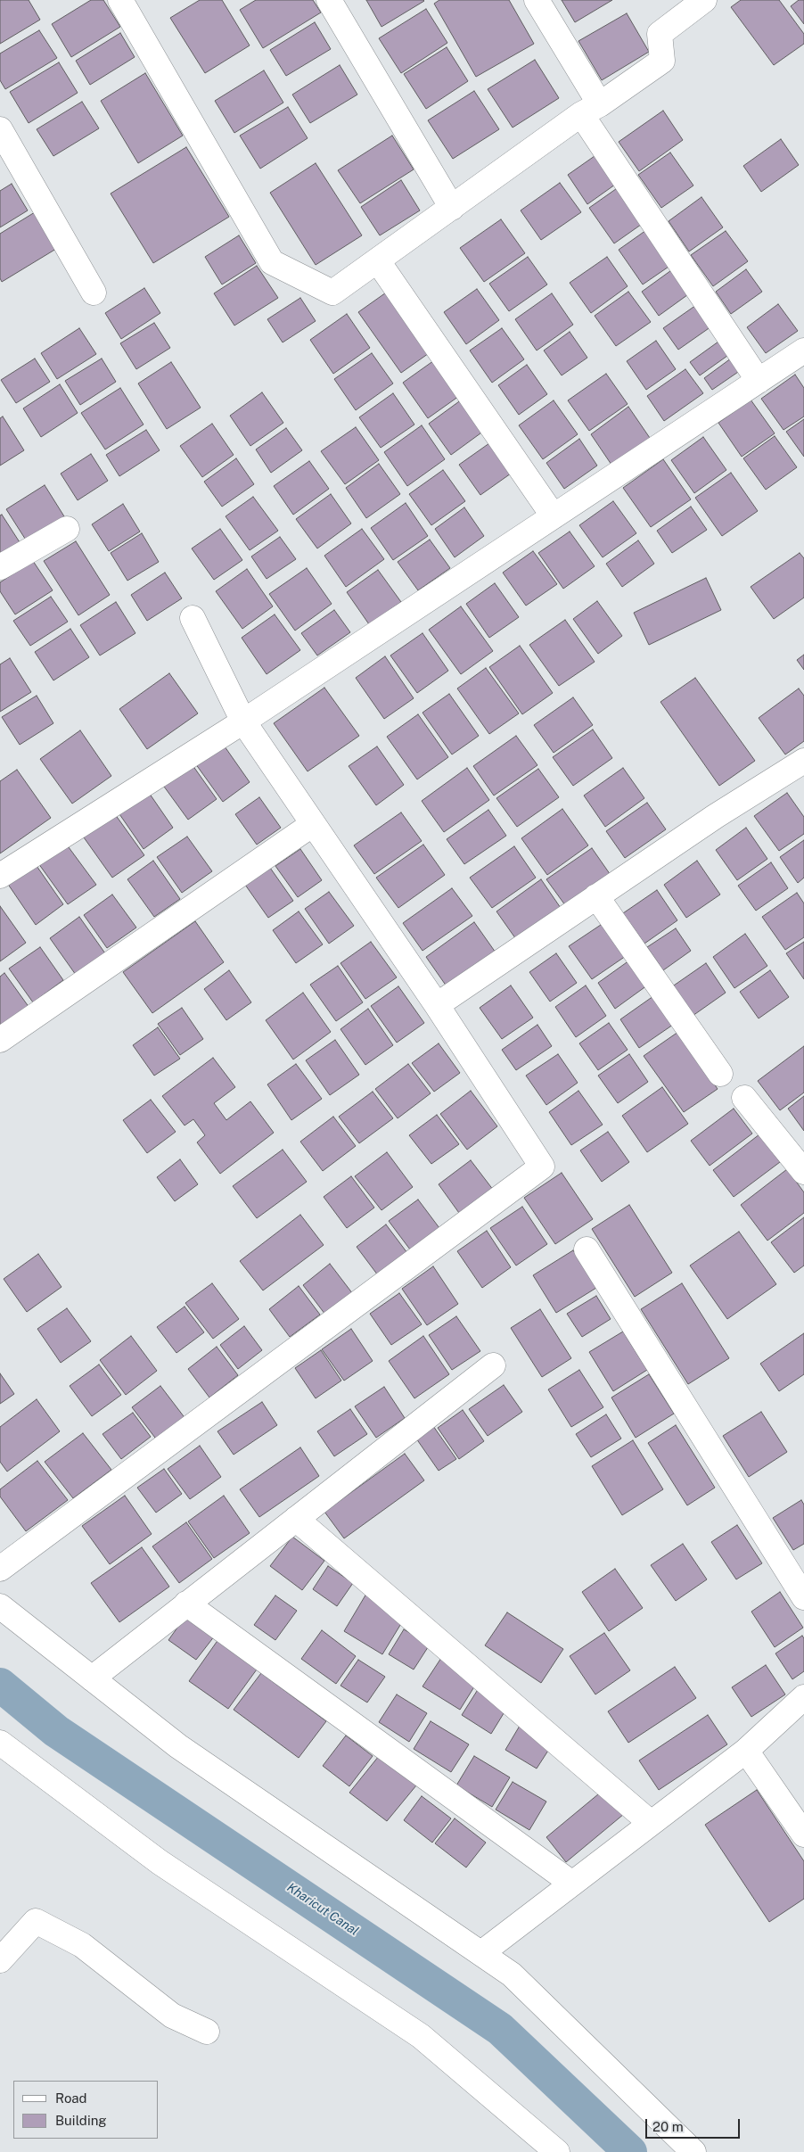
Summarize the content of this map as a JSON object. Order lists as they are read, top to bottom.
{
  "water": ["Kharicut Canal"],
  "legend": ["Road", "Building"],
  "scale_bar": "20 m"
}
